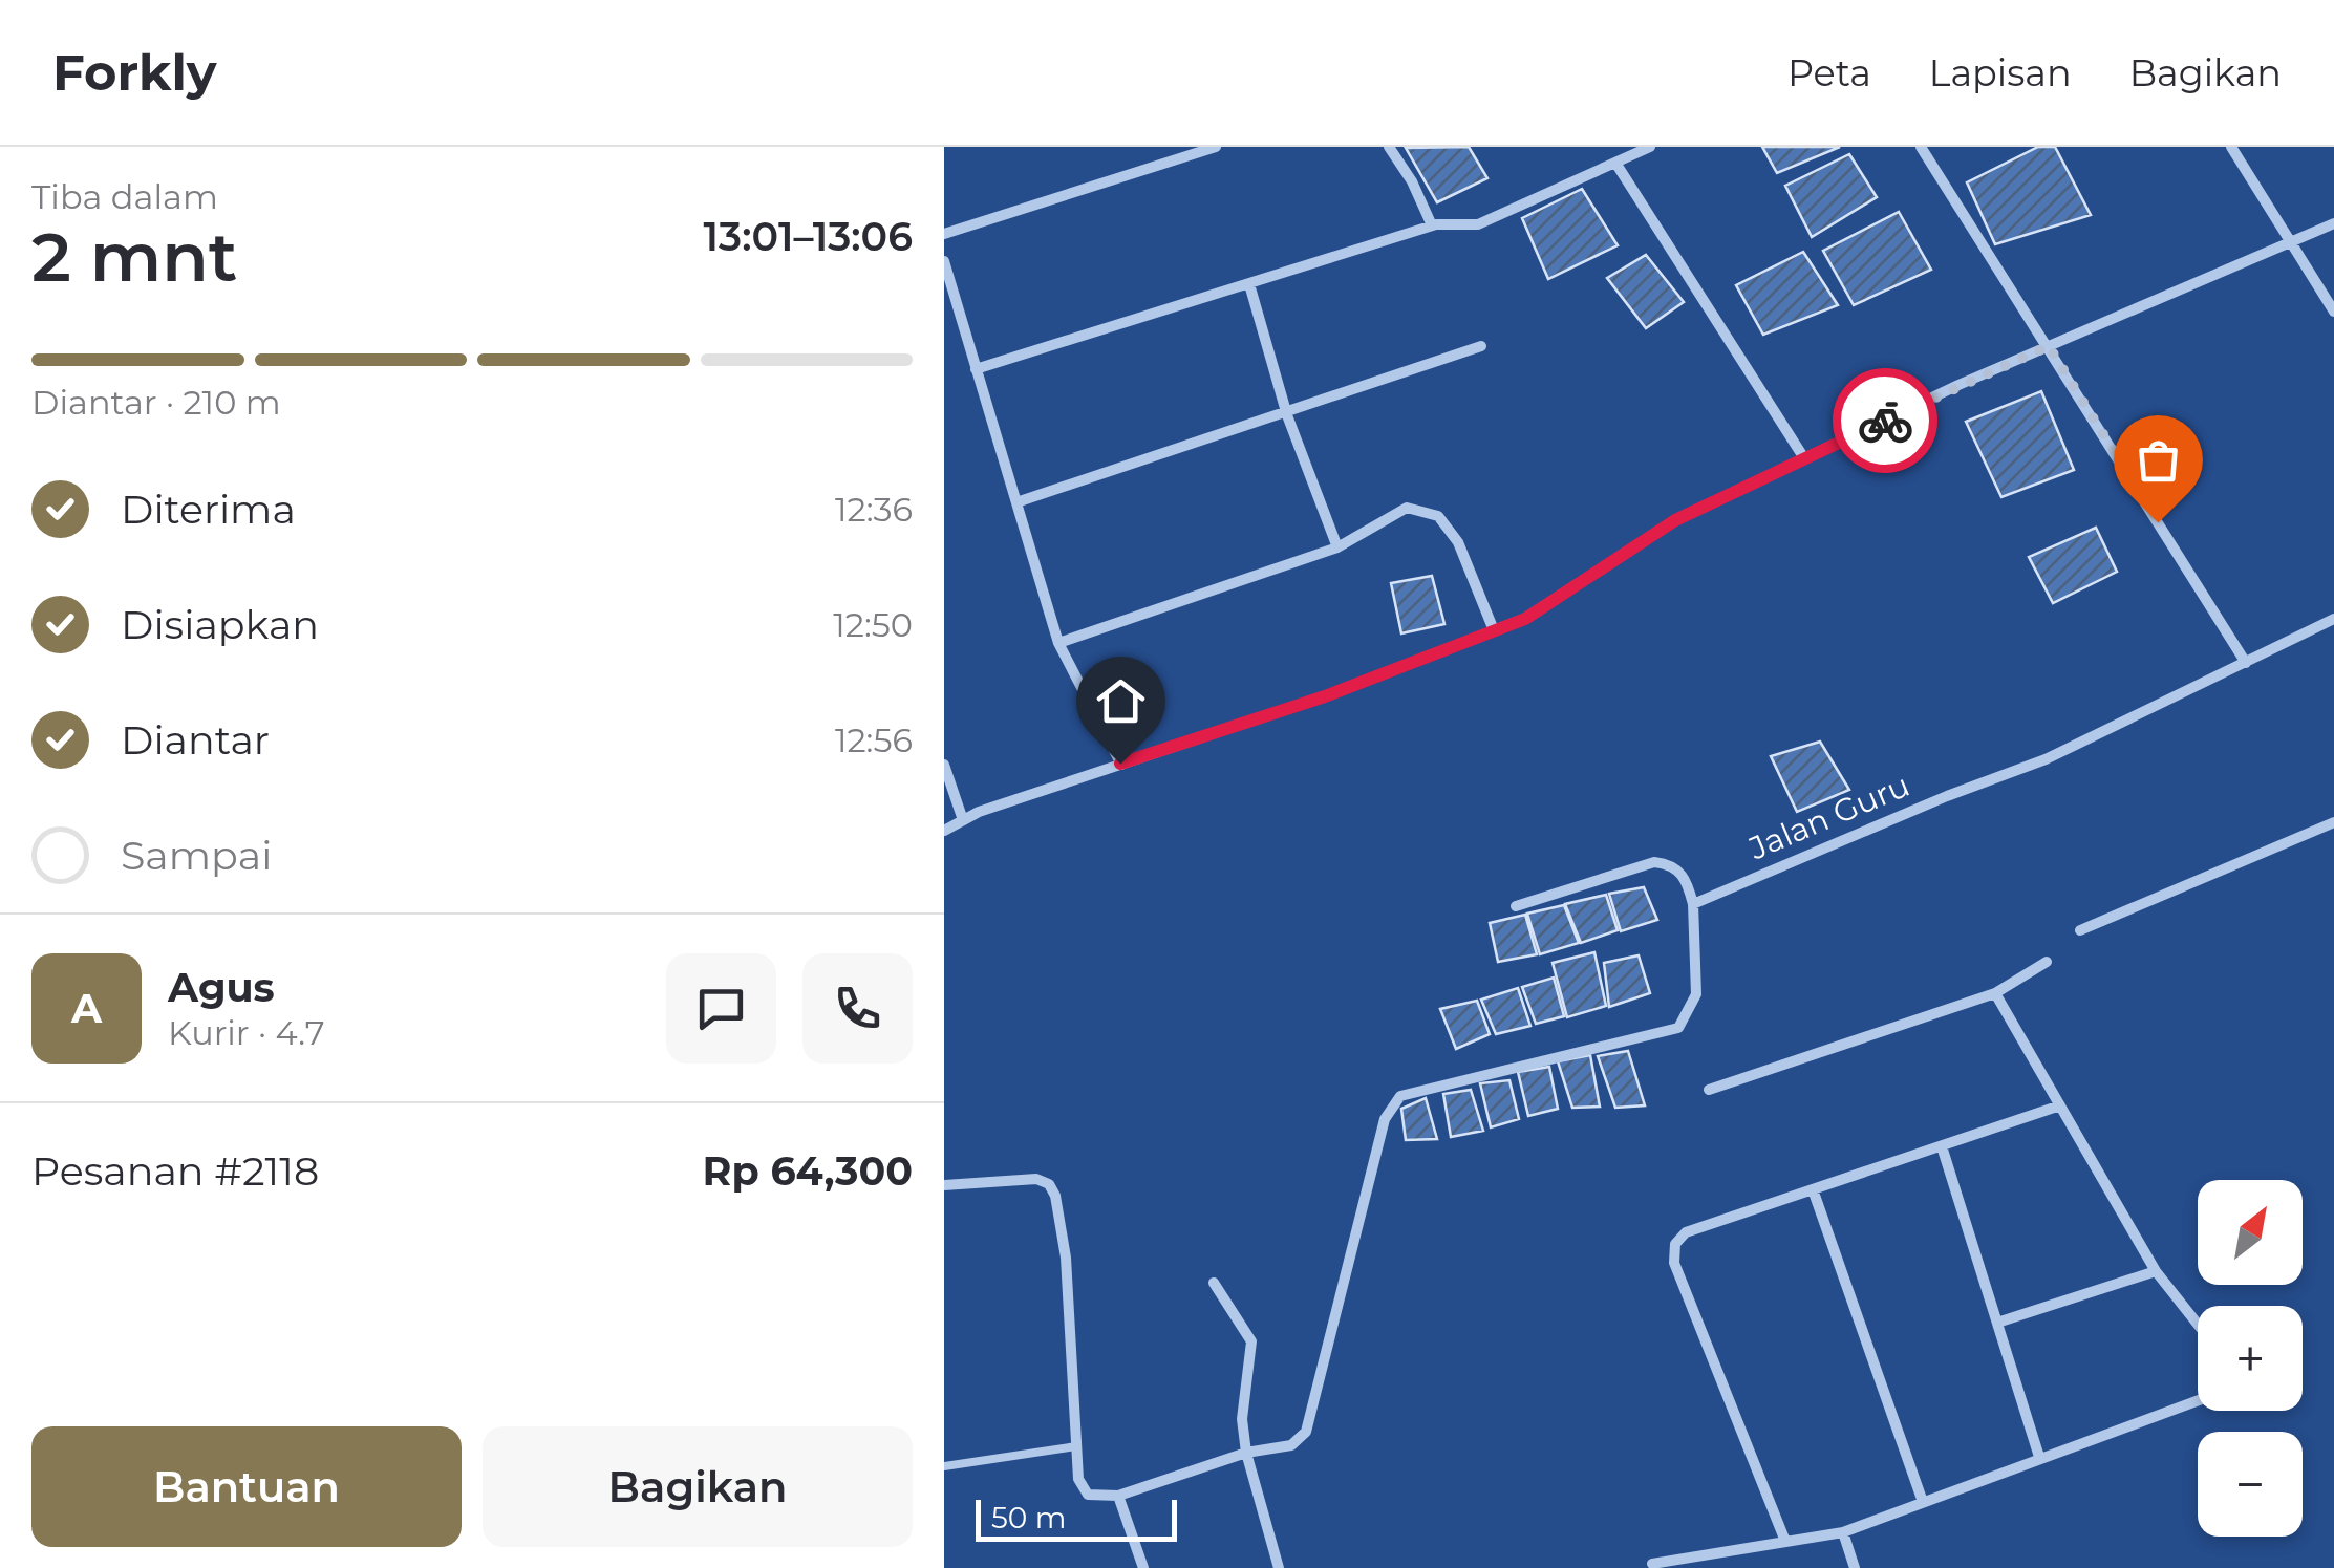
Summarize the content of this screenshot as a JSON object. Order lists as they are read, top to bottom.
{
  "streets": {
    "street": ["Jalan Guru"]
  },
  "scale_bar": "50 m",
  "north": "top right",
  "page": {
    "header": "Forkly",
    "nav": ["Peta", "Lapisan", "Bagikan"],
    "heading": ["2 mnt", "Tiba dalam", "13:01–13:06"],
    "panel": [
      "Agus",
      "Kurir · 4.7",
      "Pesanan #2118",
      "Rp 64,300"
    ],
    "bar": "Diantar · 210 m",
    "list": [
      ["Diterima", "12:36"],
      ["Disiapkan", "12:50"],
      ["Diantar", "12:56"],
      "Sampai"
    ],
    "round": "A",
    "map_buttons": ["+", "−"],
    "buttons": ["Bantuan", "Bagikan"],
    "scale": "50 m"
  }
}
